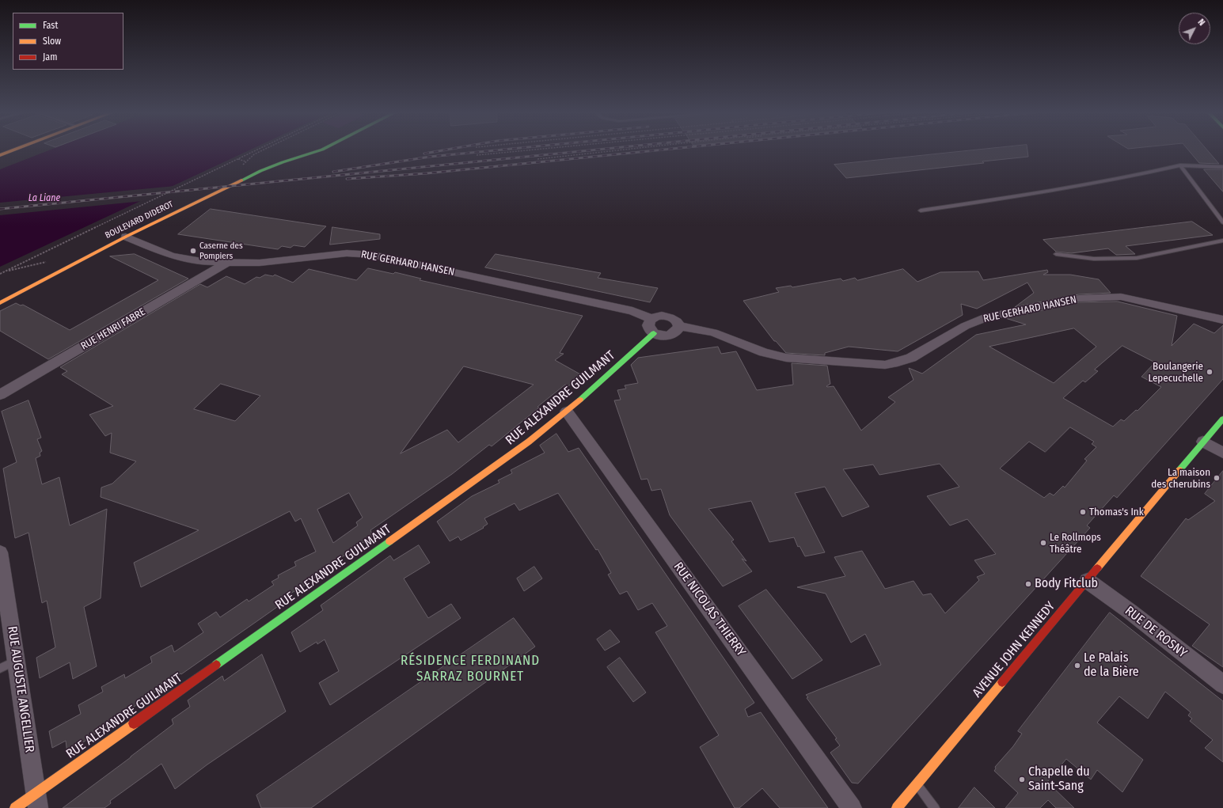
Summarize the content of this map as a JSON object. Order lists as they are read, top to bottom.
{
  "streets": {
    "street": [
      "BOULEVARD DIDEROT",
      "RUE GERHARD HANSEN",
      "RUE HENRI FABRE",
      "RUE ALEXANDRE GUILMANT",
      "RUE NICOLAS THIERRY",
      "RUE DE ROSNY",
      "AVENUE JOHN KENNEDY",
      "RUE AUGUSTE ANGELLIER"
    ]
  },
  "crossings": [
    ["BOULEVARD DIDEROT", "RUE GERHARD HANSEN"],
    ["RUE GERHARD HANSEN", "RUE HENRI FABRE"],
    ["RUE GERHARD HANSEN", "RUE ALEXANDRE GUILMANT"],
    ["RUE ALEXANDRE GUILMANT", "RUE NICOLAS THIERRY"],
    ["RUE ALEXANDRE GUILMANT", "RUE AUGUSTE ANGELLIER"],
    ["RUE DE ROSNY", "AVENUE JOHN KENNEDY"]
  ],
  "districts": ["RÉSIDENCE FERDINAND SARRAZ BOURNET"],
  "water": ["La Liane"],
  "places": [
    "Caserne des Pompiers",
    "Boulangerie Lepecuchelle",
    "La maison des cherubins",
    "Thomas's Ink",
    "Le Rollmops Théâtre",
    "Body Fitclub",
    "Le Palais de la Bière",
    "Chapelle du Saint-Sang"
  ],
  "legend": ["Fast", "Slow", "Jam"],
  "north": "top right"
}
